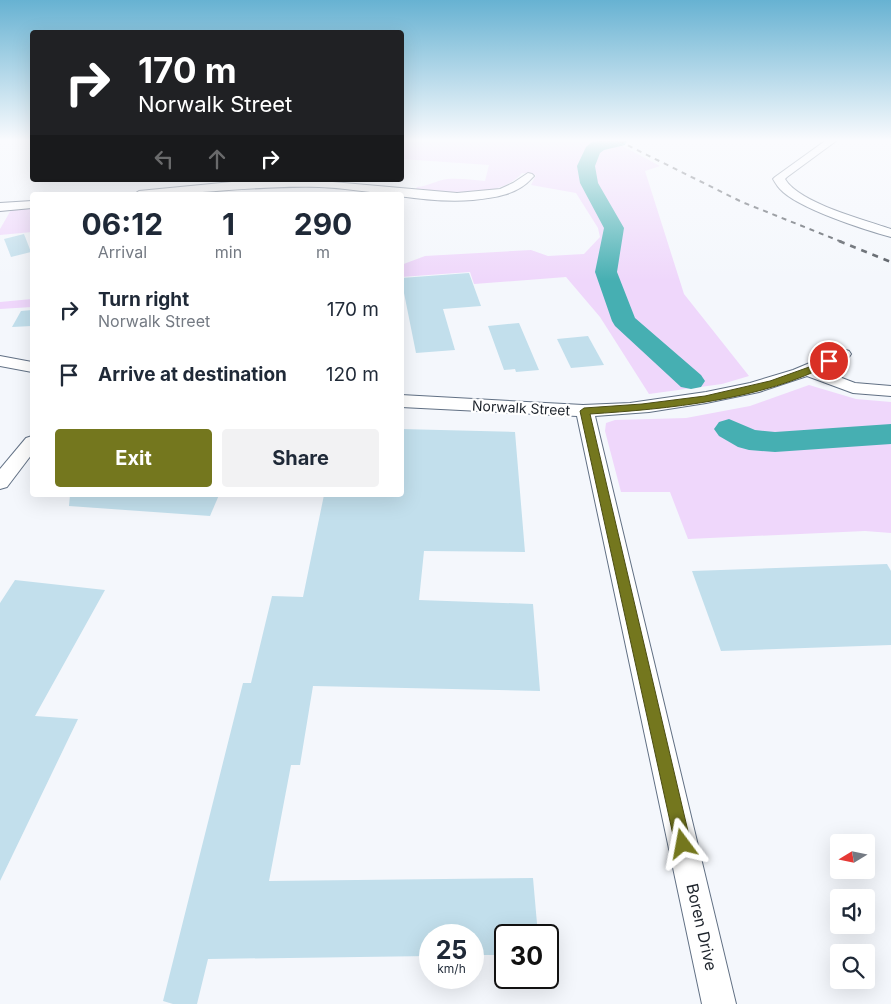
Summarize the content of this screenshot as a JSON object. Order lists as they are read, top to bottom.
{
  "streets": {
    "street": ["Norwalk Street", "Boren Drive"]
  },
  "crossings": [
    ["Norwalk Street", "Boren Drive"]
  ],
  "north": "left",
  "page": {
    "turn": ["170 m", "Norwalk Street"],
    "eta": [
      "06:12",
      "Arrival",
      "1",
      "min",
      "290",
      "m"
    ],
    "list": [
      {
        "name": "Turn right",
        "note": "Norwalk Street",
        "value": "170 m"
      },
      {
        "name": "Arrive at destination",
        "value": "120 m"
      }
    ],
    "buttons": ["Exit", "Share"],
    "speed": "25 km/h",
    "limit": "30"
  }
}
